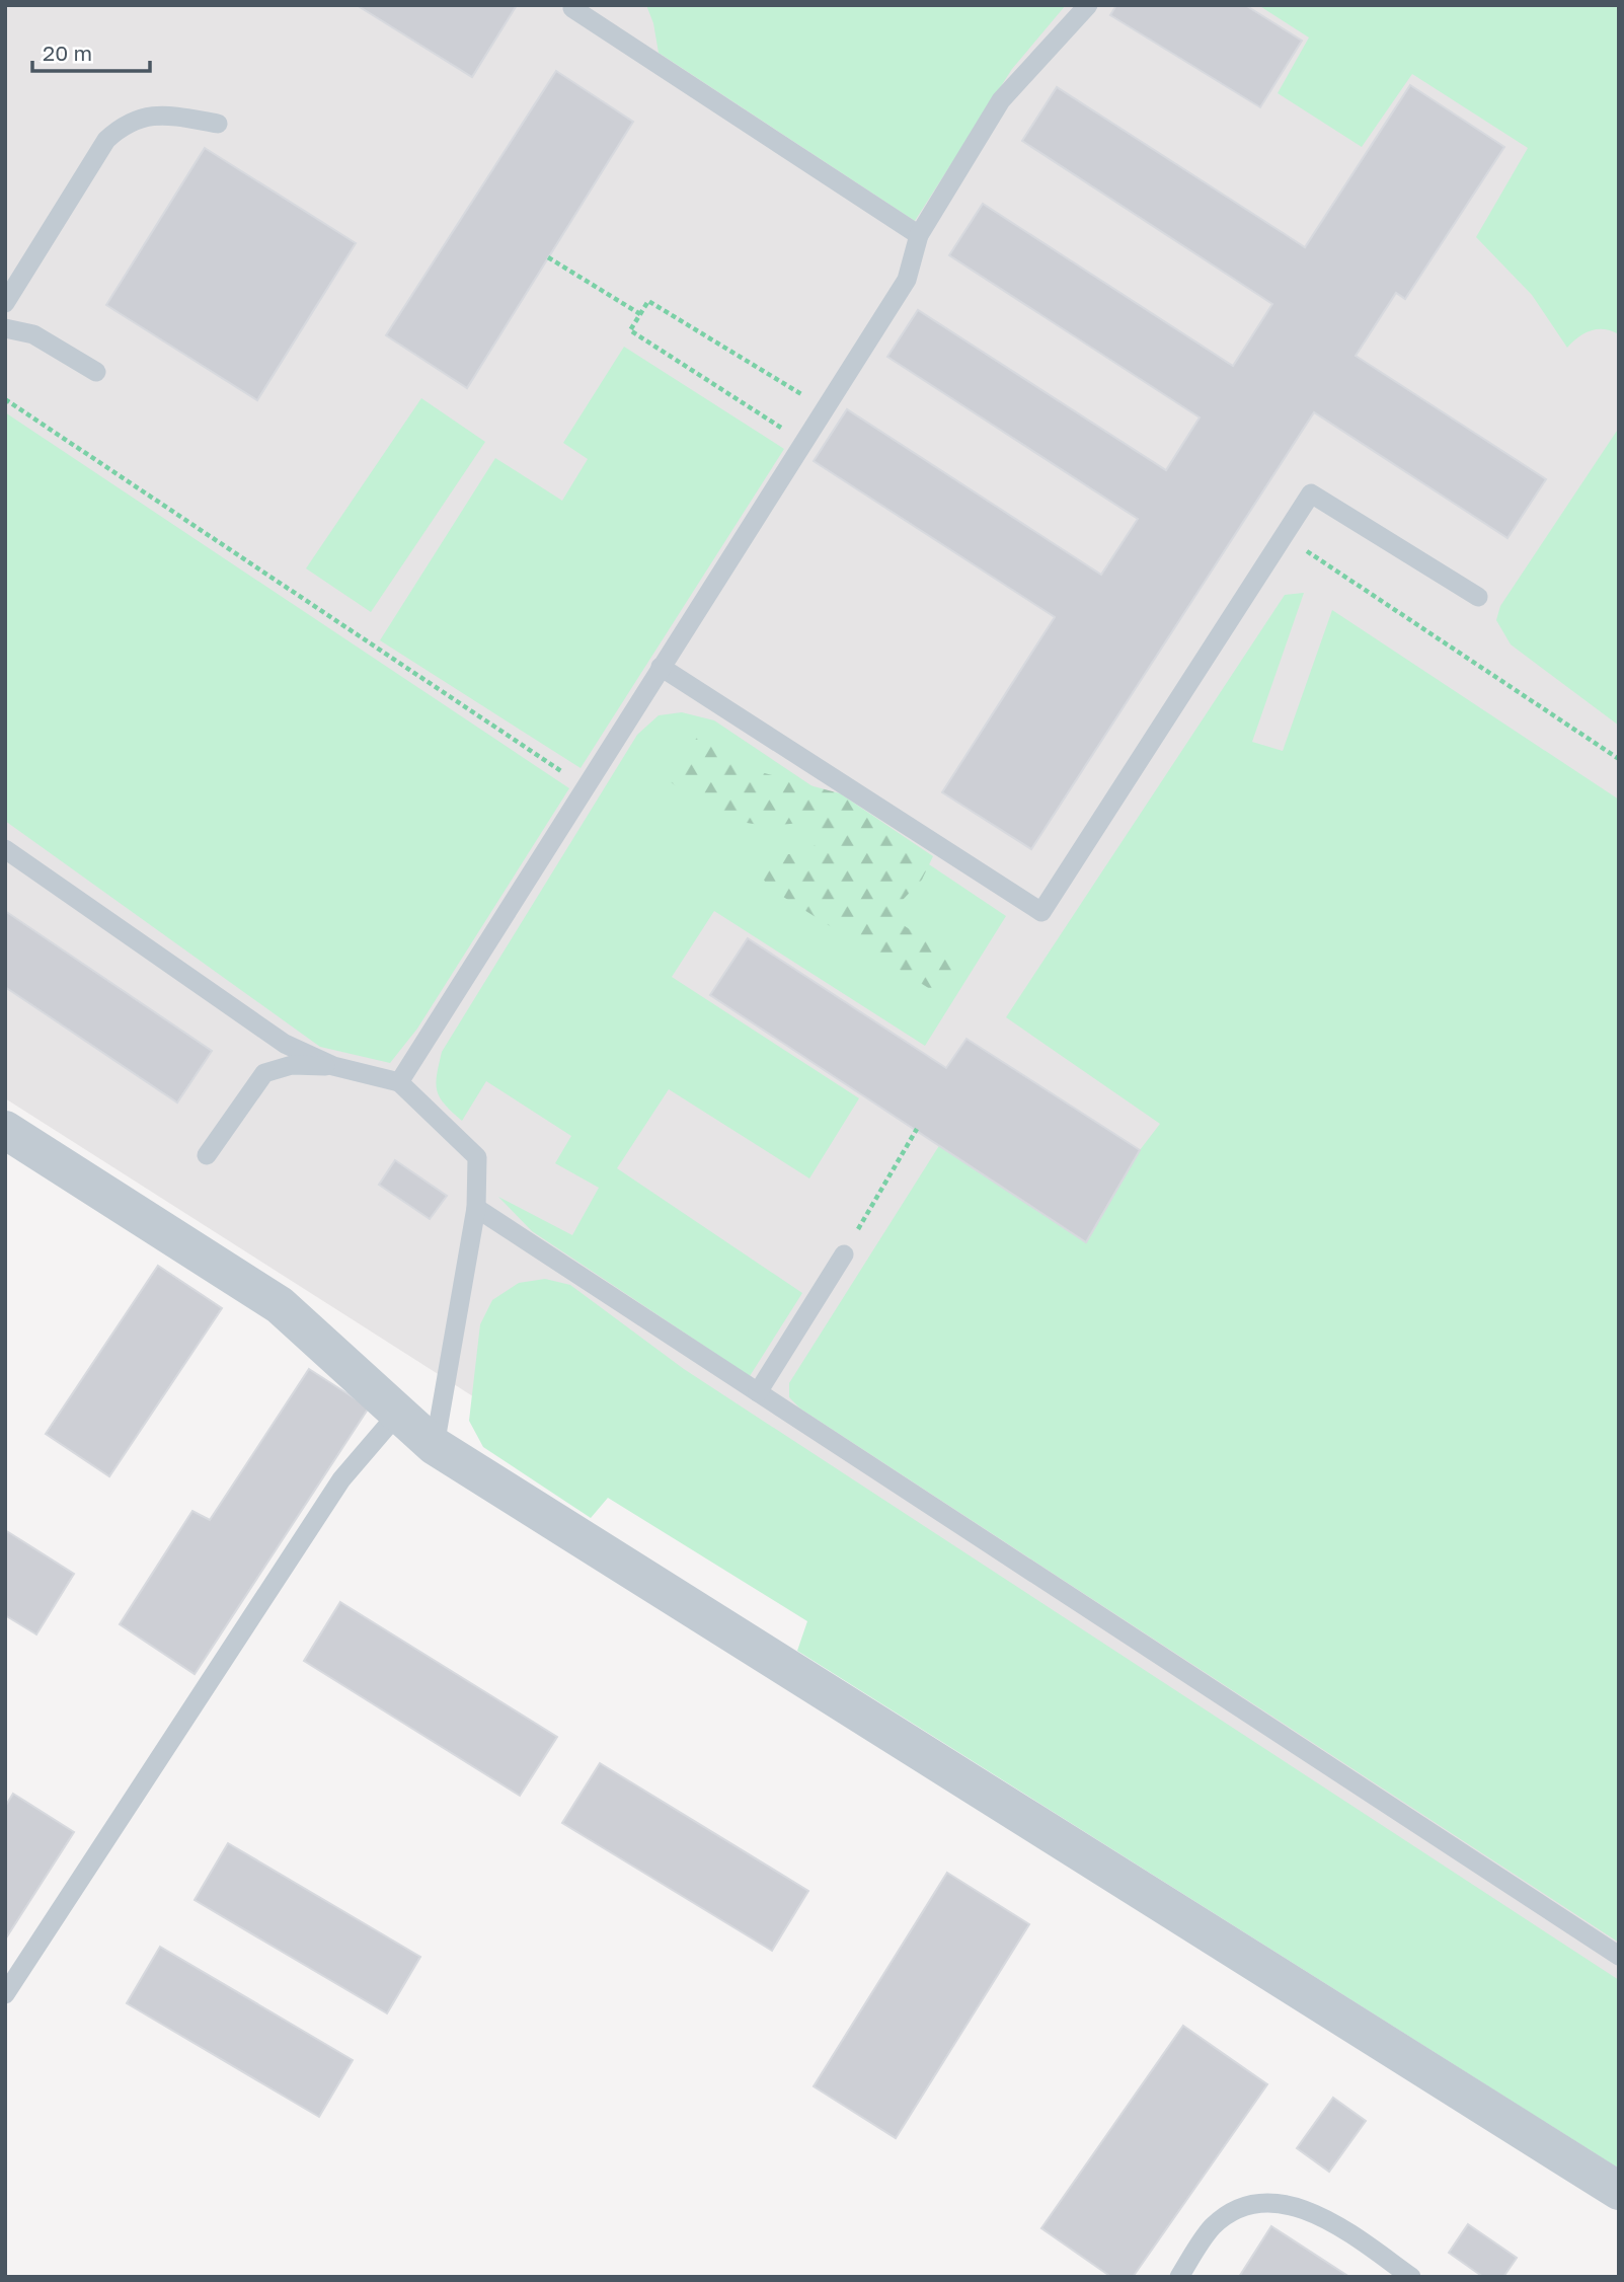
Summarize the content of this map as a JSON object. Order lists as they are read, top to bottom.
{
  "scale_bar": "20 m"
}
